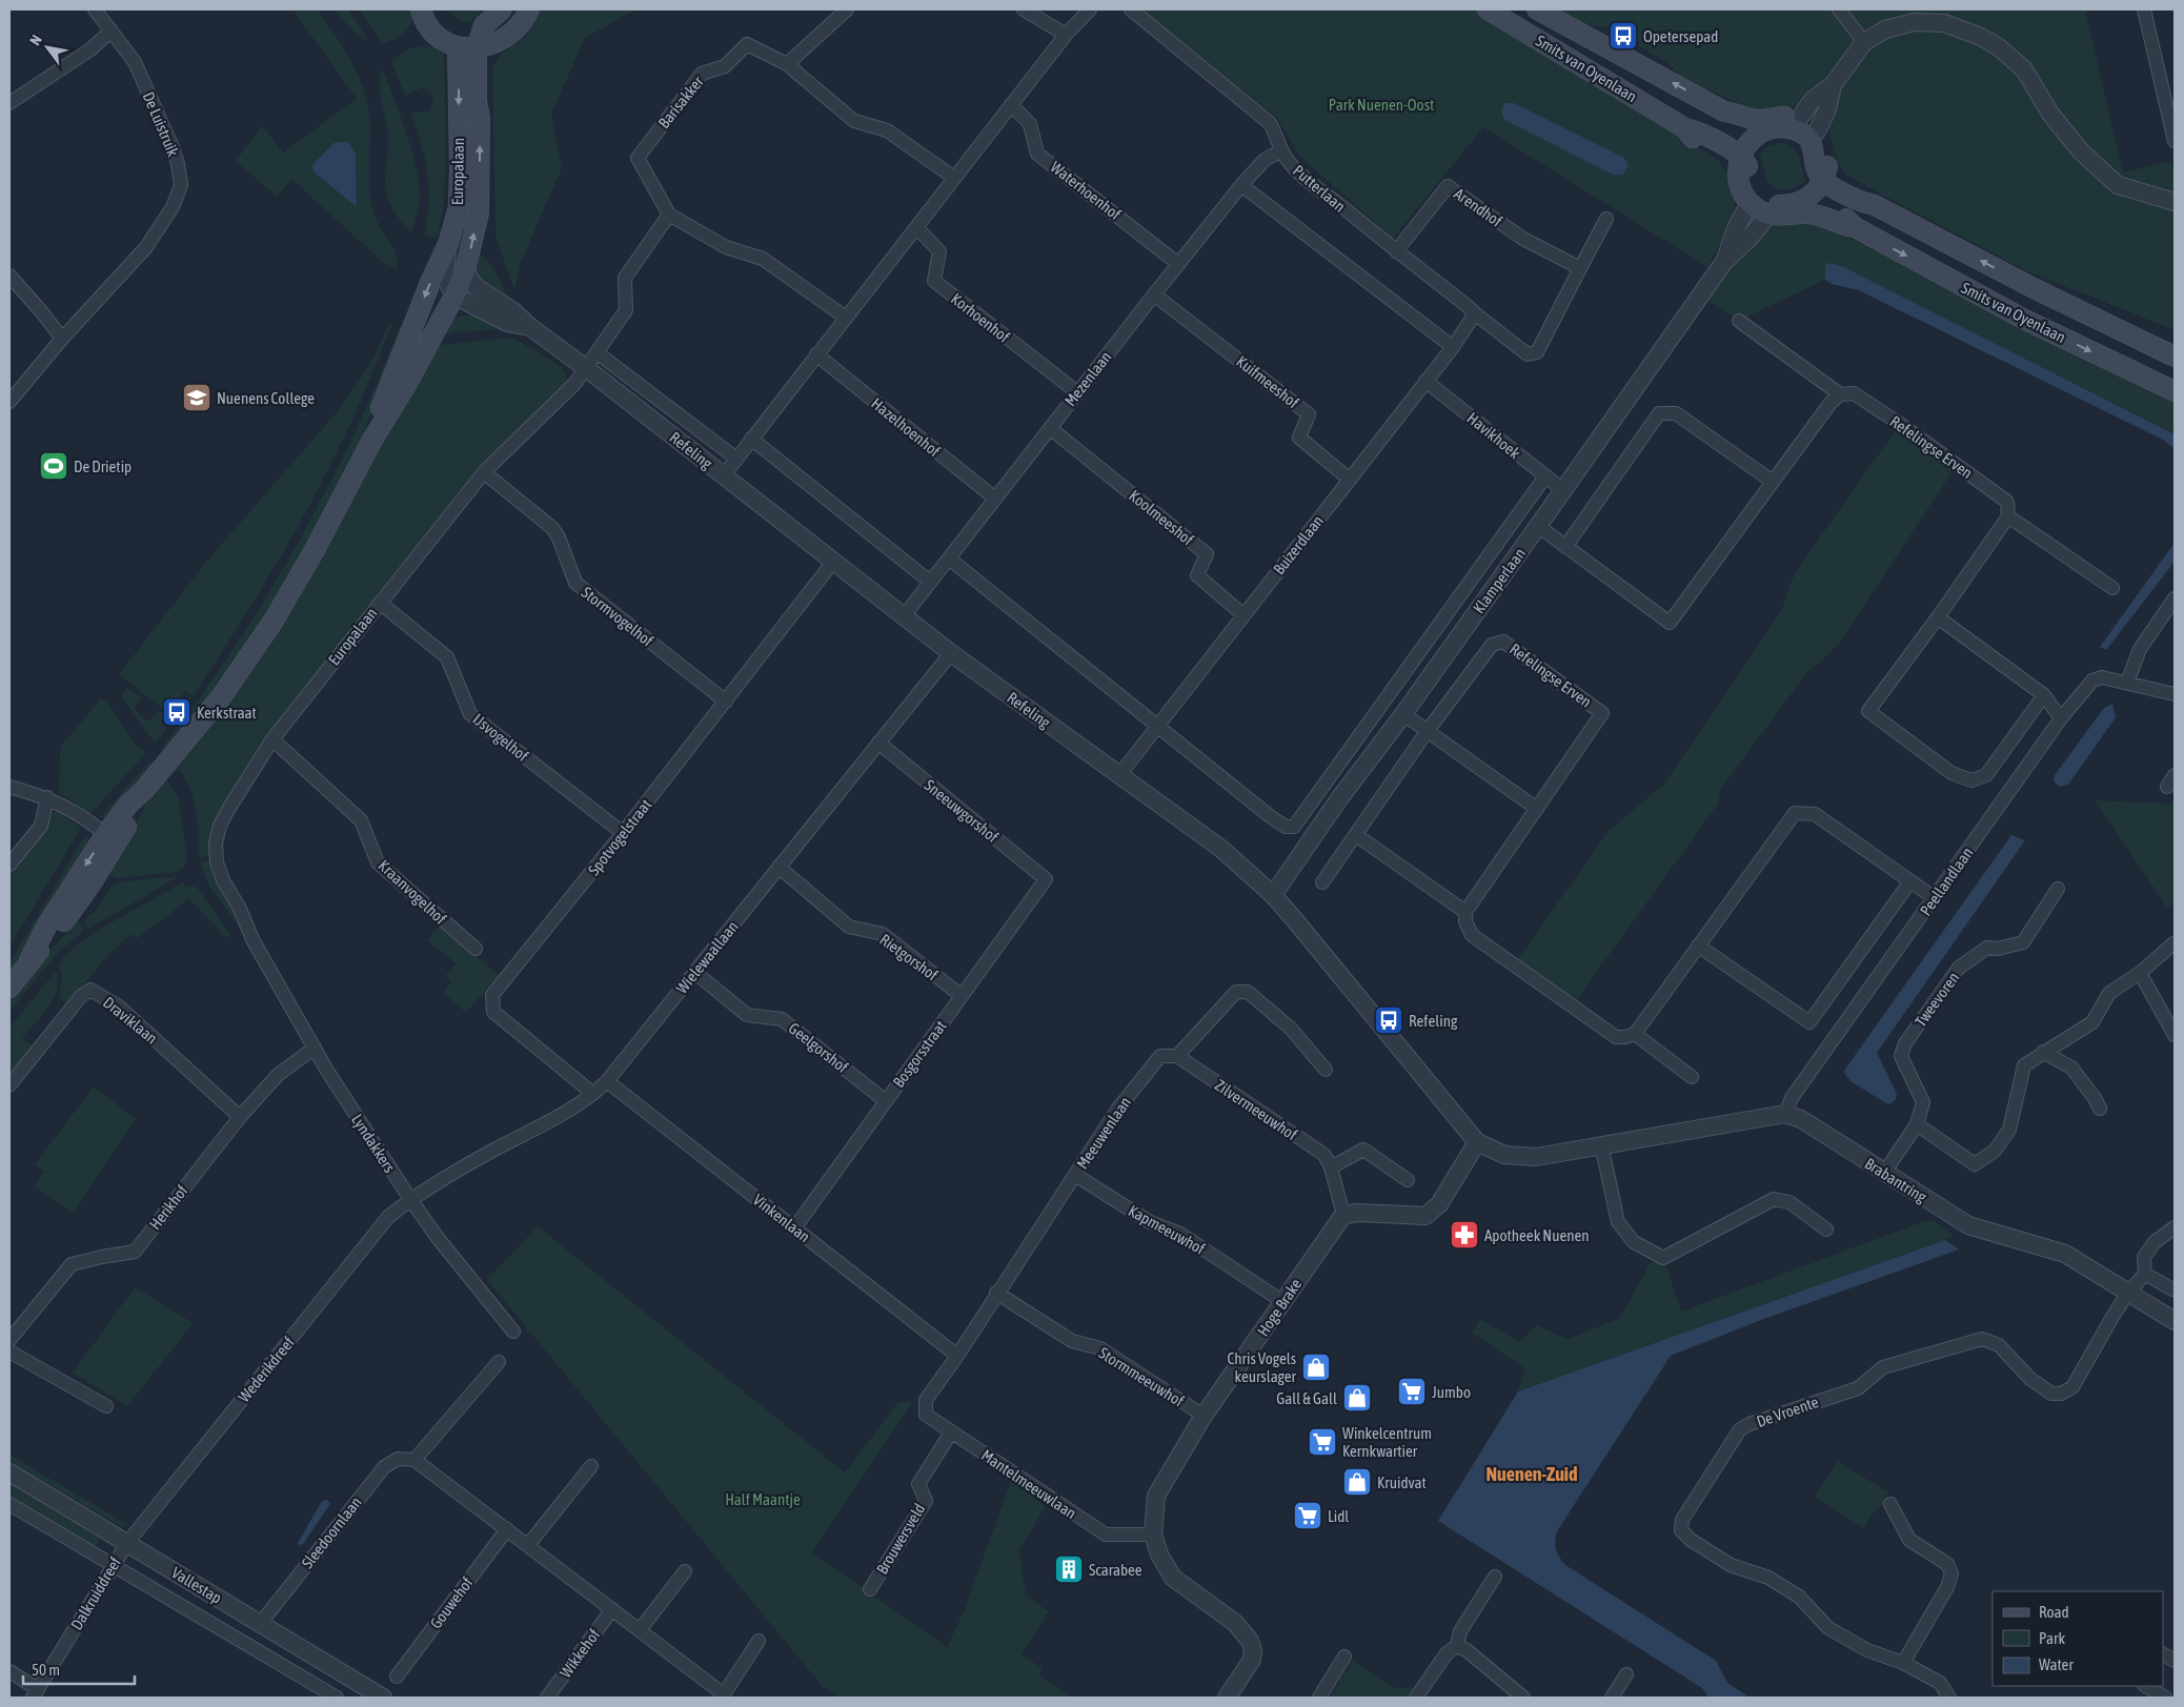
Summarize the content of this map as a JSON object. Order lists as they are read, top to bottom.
{
  "streets": {
    "main road": ["Smits van Oyenlaan", "Europalaan"],
    "street": [
      "Barisakker",
      "De Luistruik",
      "Putterlaan",
      "Waterhoenhof",
      "Arendhof",
      "Korhoenhof",
      "Mezenlaan",
      "Kuifmeeshof",
      "Hazelhoenhof",
      "Havikhoek",
      "Refelingse Erven",
      "Refeling",
      "Koolmeeshof",
      "Buizerdlaan",
      "Klamperlaan",
      "Stormvogelhof",
      "IJsvogelhof",
      "Sneeuwgorshof",
      "Spotvogelstraat",
      "Peellandlaan",
      "Kraanvogelhof",
      "Wielewaallaan",
      "Rietgorshof",
      "Tweevoren",
      "Draviklaan",
      "Geelgorshof",
      "Bosgorsstraat",
      "Zilvermeeuwhof",
      "Meeuwenlaan",
      "Lyndakkers",
      "Brabantring",
      "Herikhof",
      "Vinkenlaan",
      "Kapmeeuwhof",
      "Hoge Brake",
      "Wederikdreef",
      "Stormmeeuwhof",
      "De Vroente",
      "Mantelmeeuwlaan",
      "Sleedoornlaan",
      "Brouwersveld",
      "Vallestap",
      "Dalkruiddreef",
      "Gouwehof",
      "Wikkehof"
    ]
  },
  "crossings": [
    ["Europalaan", "Refeling"],
    ["Europalaan", "Stormvogelhof"],
    ["Europalaan", "IJsvogelhof"],
    ["Europalaan", "Kraanvogelhof"],
    ["Europalaan", "Lyndakkers"],
    ["Putterlaan", "Arendhof"],
    ["Putterlaan", "Mezenlaan"],
    ["Putterlaan", "Buizerdlaan"],
    ["Waterhoenhof", "Mezenlaan"],
    ["Korhoenhof", "Mezenlaan"],
    ["Mezenlaan", "Kuifmeeshof"],
    ["Mezenlaan", "Hazelhoenhof"],
    ["Mezenlaan", "Refeling"],
    ["Mezenlaan", "Koolmeeshof"],
    ["Kuifmeeshof", "Buizerdlaan"],
    ["Havikhoek", "Buizerdlaan"],
    ["Havikhoek", "Klamperlaan"],
    ["Refeling", "Buizerdlaan"],
    ["Refeling", "Klamperlaan"],
    ["Refeling", "Spotvogelstraat"],
    ["Refeling", "Wielewaallaan"],
    ["Koolmeeshof", "Buizerdlaan"],
    ["Buizerdlaan", "Klamperlaan"],
    ["Stormvogelhof", "Spotvogelstraat"],
    ["IJsvogelhof", "Spotvogelstraat"],
    ["Sneeuwgorshof", "Wielewaallaan"],
    ["Sneeuwgorshof", "Bosgorsstraat"],
    ["Spotvogelstraat", "Wielewaallaan"],
    ["Peellandlaan", "Brabantring"],
    ["Wielewaallaan", "Rietgorshof"],
    ["Wielewaallaan", "Geelgorshof"],
    ["Wielewaallaan", "Lyndakkers"],
    ["Wielewaallaan", "Vinkenlaan"],
    ["Wielewaallaan", "Wederikdreef"],
    ["Rietgorshof", "Bosgorsstraat"],
    ["Tweevoren", "Brabantring"],
    ["Draviklaan", "Herikhof"],
    ["Geelgorshof", "Bosgorsstraat"],
    ["Bosgorsstraat", "Vinkenlaan"],
    ["Zilvermeeuwhof", "Meeuwenlaan"],
    ["Zilvermeeuwhof", "Hoge Brake"],
    ["Meeuwenlaan", "Vinkenlaan"],
    ["Meeuwenlaan", "Kapmeeuwhof"],
    ["Meeuwenlaan", "Stormmeeuwhof"],
    ["Meeuwenlaan", "Mantelmeeuwlaan"],
    ["Lyndakkers", "Herikhof"],
    ["Lyndakkers", "Wederikdreef"],
    ["Brabantring", "De Vroente"],
    ["Kapmeeuwhof", "Hoge Brake"],
    ["Hoge Brake", "Stormmeeuwhof"],
    ["Hoge Brake", "Mantelmeeuwlaan"],
    ["Wederikdreef", "Vallestap"],
    ["Wederikdreef", "Dalkruiddreef"],
    ["Mantelmeeuwlaan", "Brouwersveld"],
    ["Sleedoornlaan", "Vallestap"],
    ["Vallestap", "Dalkruiddreef"]
  ],
  "districts": ["Nuenen-Zuid"],
  "parks": ["Park Nuenen-Oost", "Half Maantje"],
  "places": {
    "bus stop": ["Opetersepad", "Kerkstraat", "Refeling"],
    "school or university": ["Nuenens College"],
    "sports": ["De Drietip"],
    "pharmacy": ["Apotheek Nuenen"],
    "shop": ["Chris Vogels keurslager", "Gall & Gall", "Kruidvat"],
    "supermarket": ["Jumbo", "Winkelcentrum Kernkwartier", "Lidl"],
    "building": ["Scarabee"]
  },
  "legend": ["Road", "Park", "Water"],
  "scale_bar": "50 m",
  "north": "top left"
}
